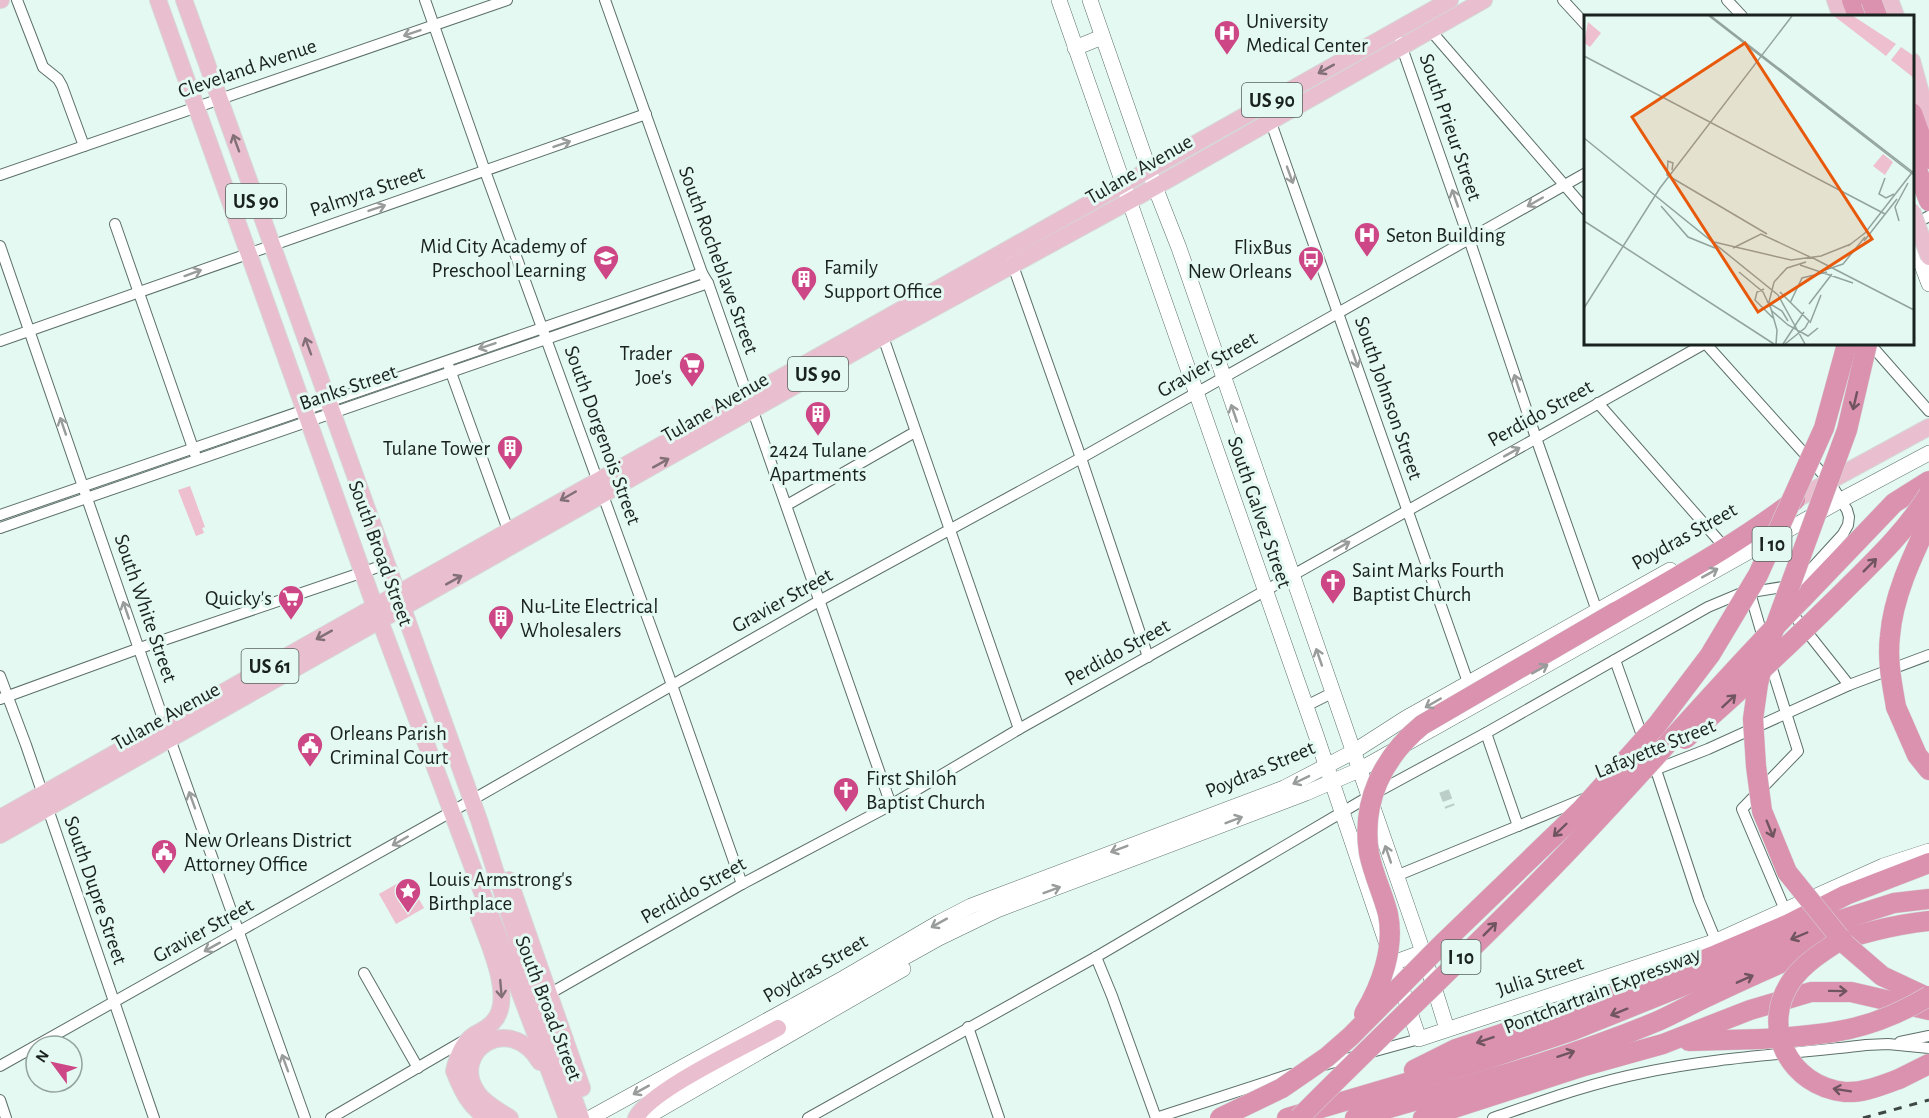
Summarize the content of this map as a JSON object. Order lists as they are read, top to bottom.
{
  "streets": {
    "highway": ["I 10", "Pontchartrain Expressway"],
    "main road": [
      "US 90",
      "Tulane Avenue",
      "South Galvez Street",
      "Poydras Street",
      "South Broad Street",
      "US 61",
      "Julia Street"
    ],
    "street": [
      "Cleveland Avenue",
      "South Prieur Street",
      "Palmyra Street",
      "South Rocheblave Street",
      "Gravier Street",
      "Banks Street",
      "South Johnson Street",
      "Perdido Street",
      "South Dorgenois Street",
      "South White Street",
      "Lafayette Street",
      "South Dupre Street"
    ]
  },
  "crossings": [
    ["Cleveland Avenue", "South Dorgenois Street"],
    ["Cleveland Avenue", "South Broad Street"],
    ["South Prieur Street", "Tulane Avenue"],
    ["South Prieur Street", "Gravier Street"],
    ["South Prieur Street", "Perdido Street"],
    ["South Prieur Street", "Poydras Street"],
    ["Tulane Avenue", "South Rocheblave Street"],
    ["Tulane Avenue", "South Johnson Street"],
    ["Tulane Avenue", "South Dorgenois Street"],
    ["Tulane Avenue", "South Galvez Street"],
    ["Tulane Avenue", "South Broad Street"],
    ["Tulane Avenue", "South White Street"],
    ["Tulane Avenue", "South Dupre Street"],
    ["Palmyra Street", "South Rocheblave Street"],
    ["Palmyra Street", "South Dorgenois Street"],
    ["Palmyra Street", "South Broad Street"],
    ["Palmyra Street", "South White Street"],
    ["South Rocheblave Street", "Gravier Street"],
    ["South Rocheblave Street", "Banks Street"],
    ["South Rocheblave Street", "Perdido Street"],
    ["Gravier Street", "South Johnson Street"],
    ["Gravier Street", "South Dorgenois Street"],
    ["Gravier Street", "South Galvez Street"],
    ["Gravier Street", "South Broad Street"],
    ["Gravier Street", "South White Street"],
    ["Gravier Street", "South Dupre Street"],
    ["Banks Street", "South Dorgenois Street"],
    ["Banks Street", "South Broad Street"],
    ["Banks Street", "South White Street"],
    ["South Johnson Street", "Perdido Street"],
    ["South Johnson Street", "Poydras Street"],
    ["Perdido Street", "South Dorgenois Street"],
    ["Perdido Street", "South Galvez Street"],
    ["Perdido Street", "South Broad Street"],
    ["South Galvez Street", "Poydras Street"],
    ["South Galvez Street", "Lafayette Street"],
    ["South Galvez Street", "Julia Street"]
  ],
  "one_way": [
    "Cleveland Avenue",
    "Palmyra Street",
    "South Johnson Street",
    "South White Street"
  ],
  "places": {
    "hospital": ["University Medical Center", "Seton Building"],
    "school or university": ["Mid City Academy of Preschool Learning"],
    "bus stop": ["FlixBus New Orleans"],
    "building": [
      "Family Support Office",
      "2424 Tulane Apartments",
      "Tulane Tower",
      "Nu-Lite Electrical Wholesalers"
    ],
    "supermarket": ["Trader Joe's", "Quicky's"],
    "church": ["Saint Marks Fourth Baptist Church", "First Shiloh Baptist Church"],
    "public building": ["Orleans Parish Criminal Court", "New Orleans District Attorney Office"],
    "place": ["Louis Armstrong's Birthplace"]
  },
  "north": "top left"
}
